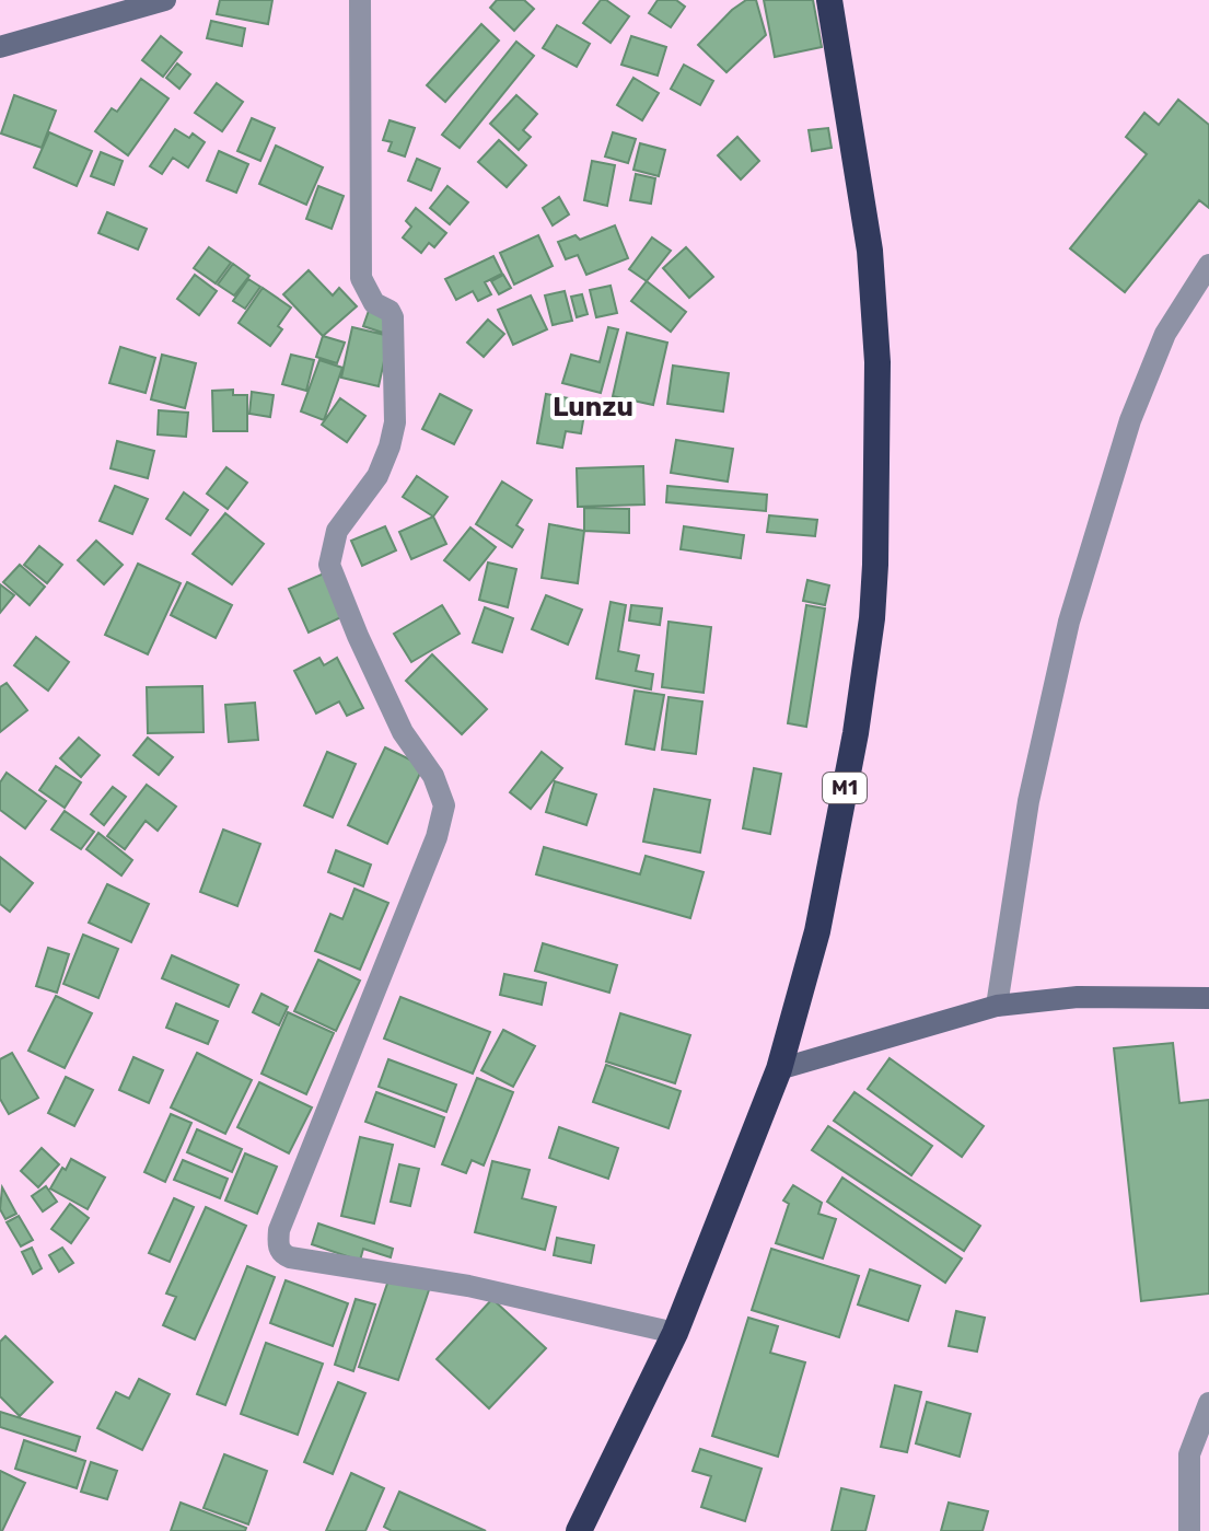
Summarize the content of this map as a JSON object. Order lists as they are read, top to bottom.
{
  "streets": {
    "highway": ["M1"]
  },
  "districts": ["Lunzu"]
}
